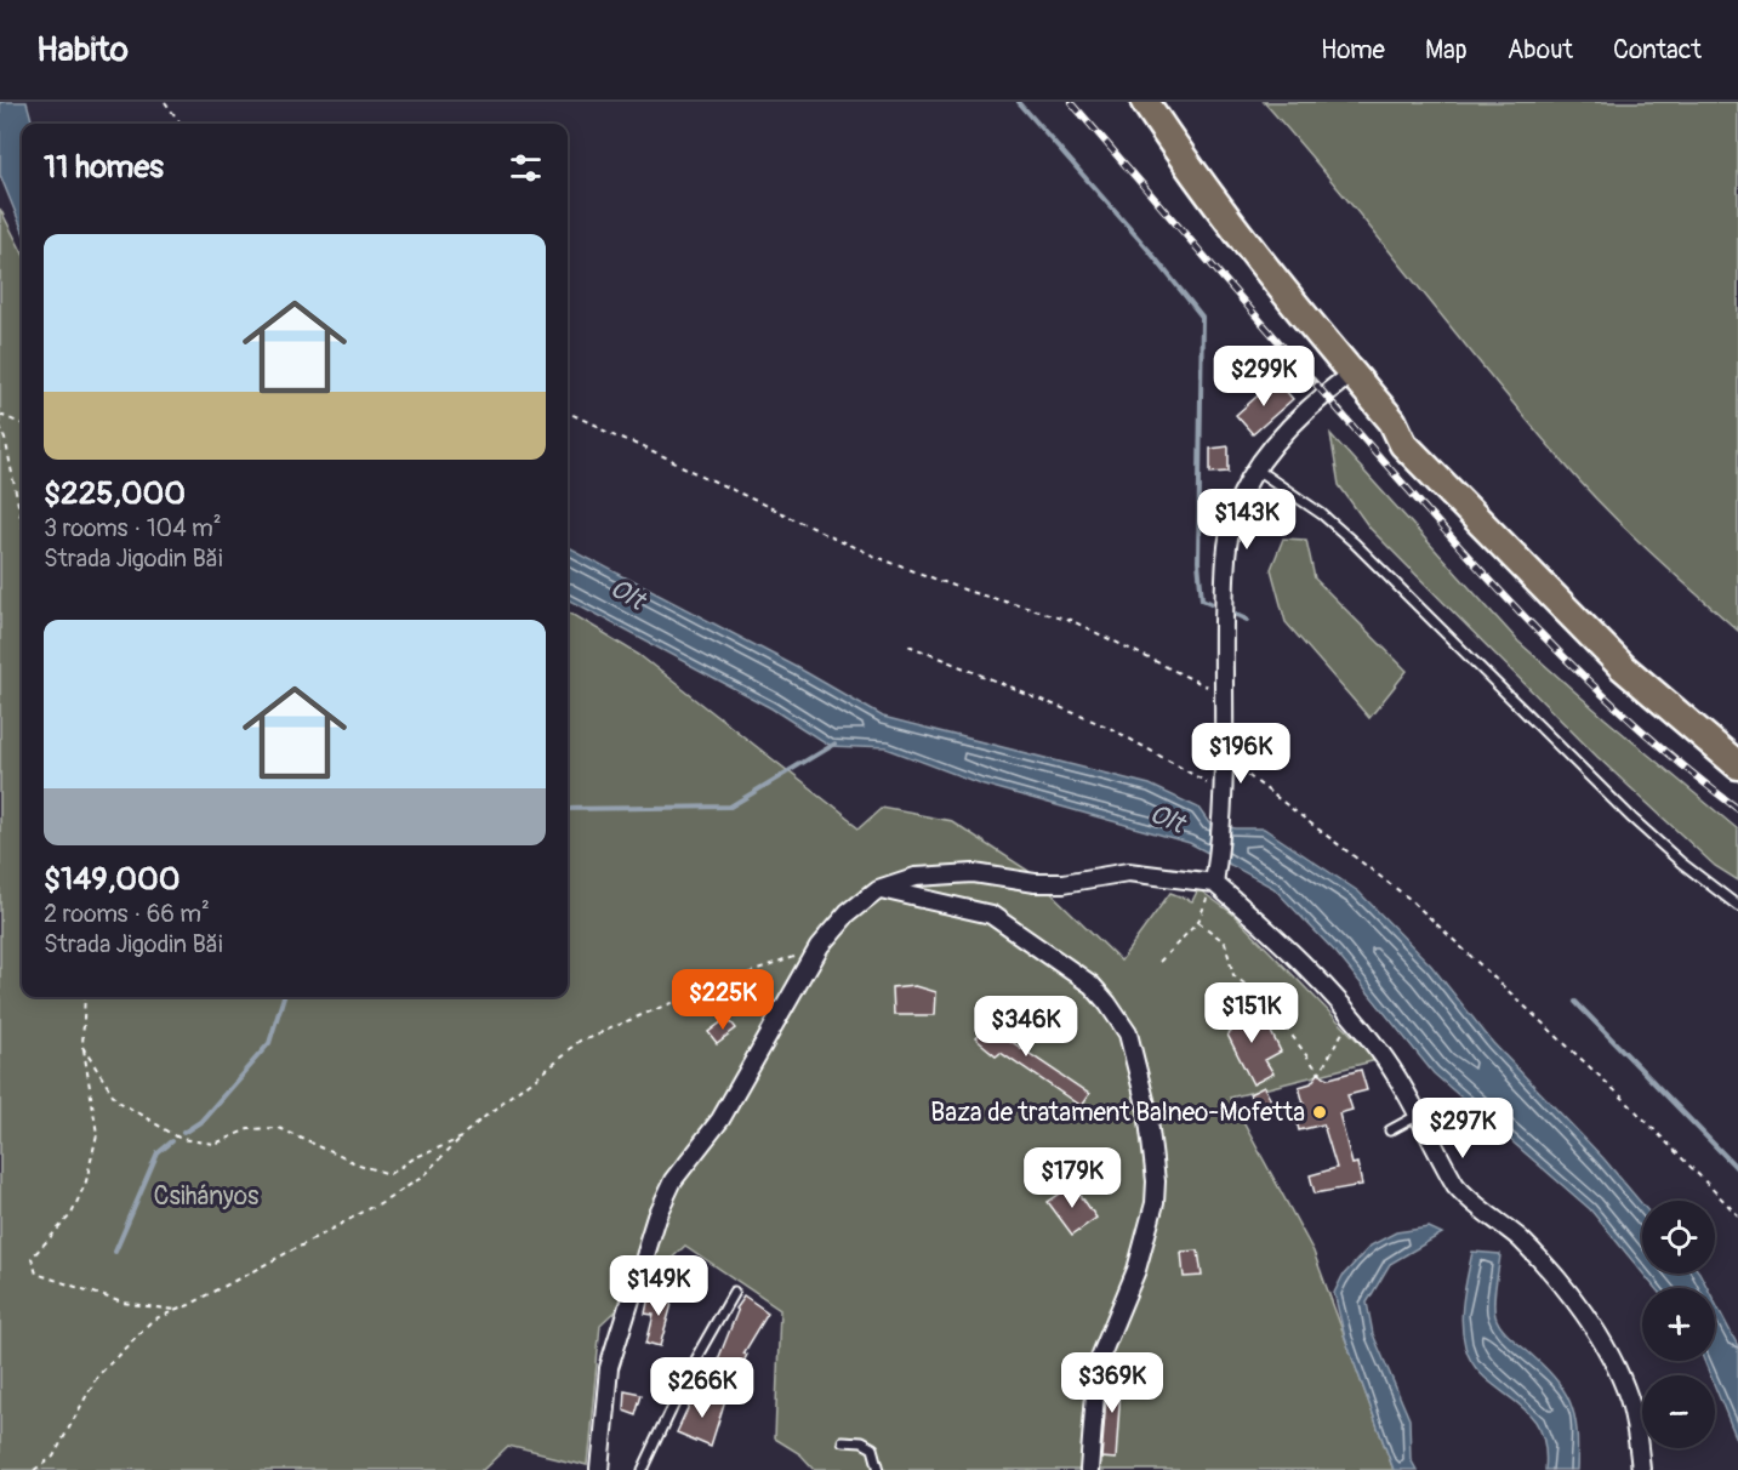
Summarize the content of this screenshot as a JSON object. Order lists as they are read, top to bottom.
{
  "water": ["Olt"],
  "parks": ["Csihányos"],
  "places": ["Baza de tratament Balneo-Mofetta"],
  "page": {
    "header": "Habito",
    "nav": [
      "Home",
      "Map",
      "About",
      "Contact"
    ],
    "heading": "11 homes",
    "list": [
      {
        "name": "$225,000",
        "note": "3 rooms · 104 m² · Strada Jigodin Băi"
      },
      {
        "name": "$149,000",
        "note": "2 rooms · 66 m² · Strada Jigodin Băi"
      }
    ],
    "price": [
      "$299K",
      "$143K",
      "$196K",
      "$225K",
      "$151K",
      "$346K",
      "$297K",
      "$179K",
      "$149K",
      "$369K",
      "$266K"
    ],
    "map_buttons": ["+", "−"]
  }
}
